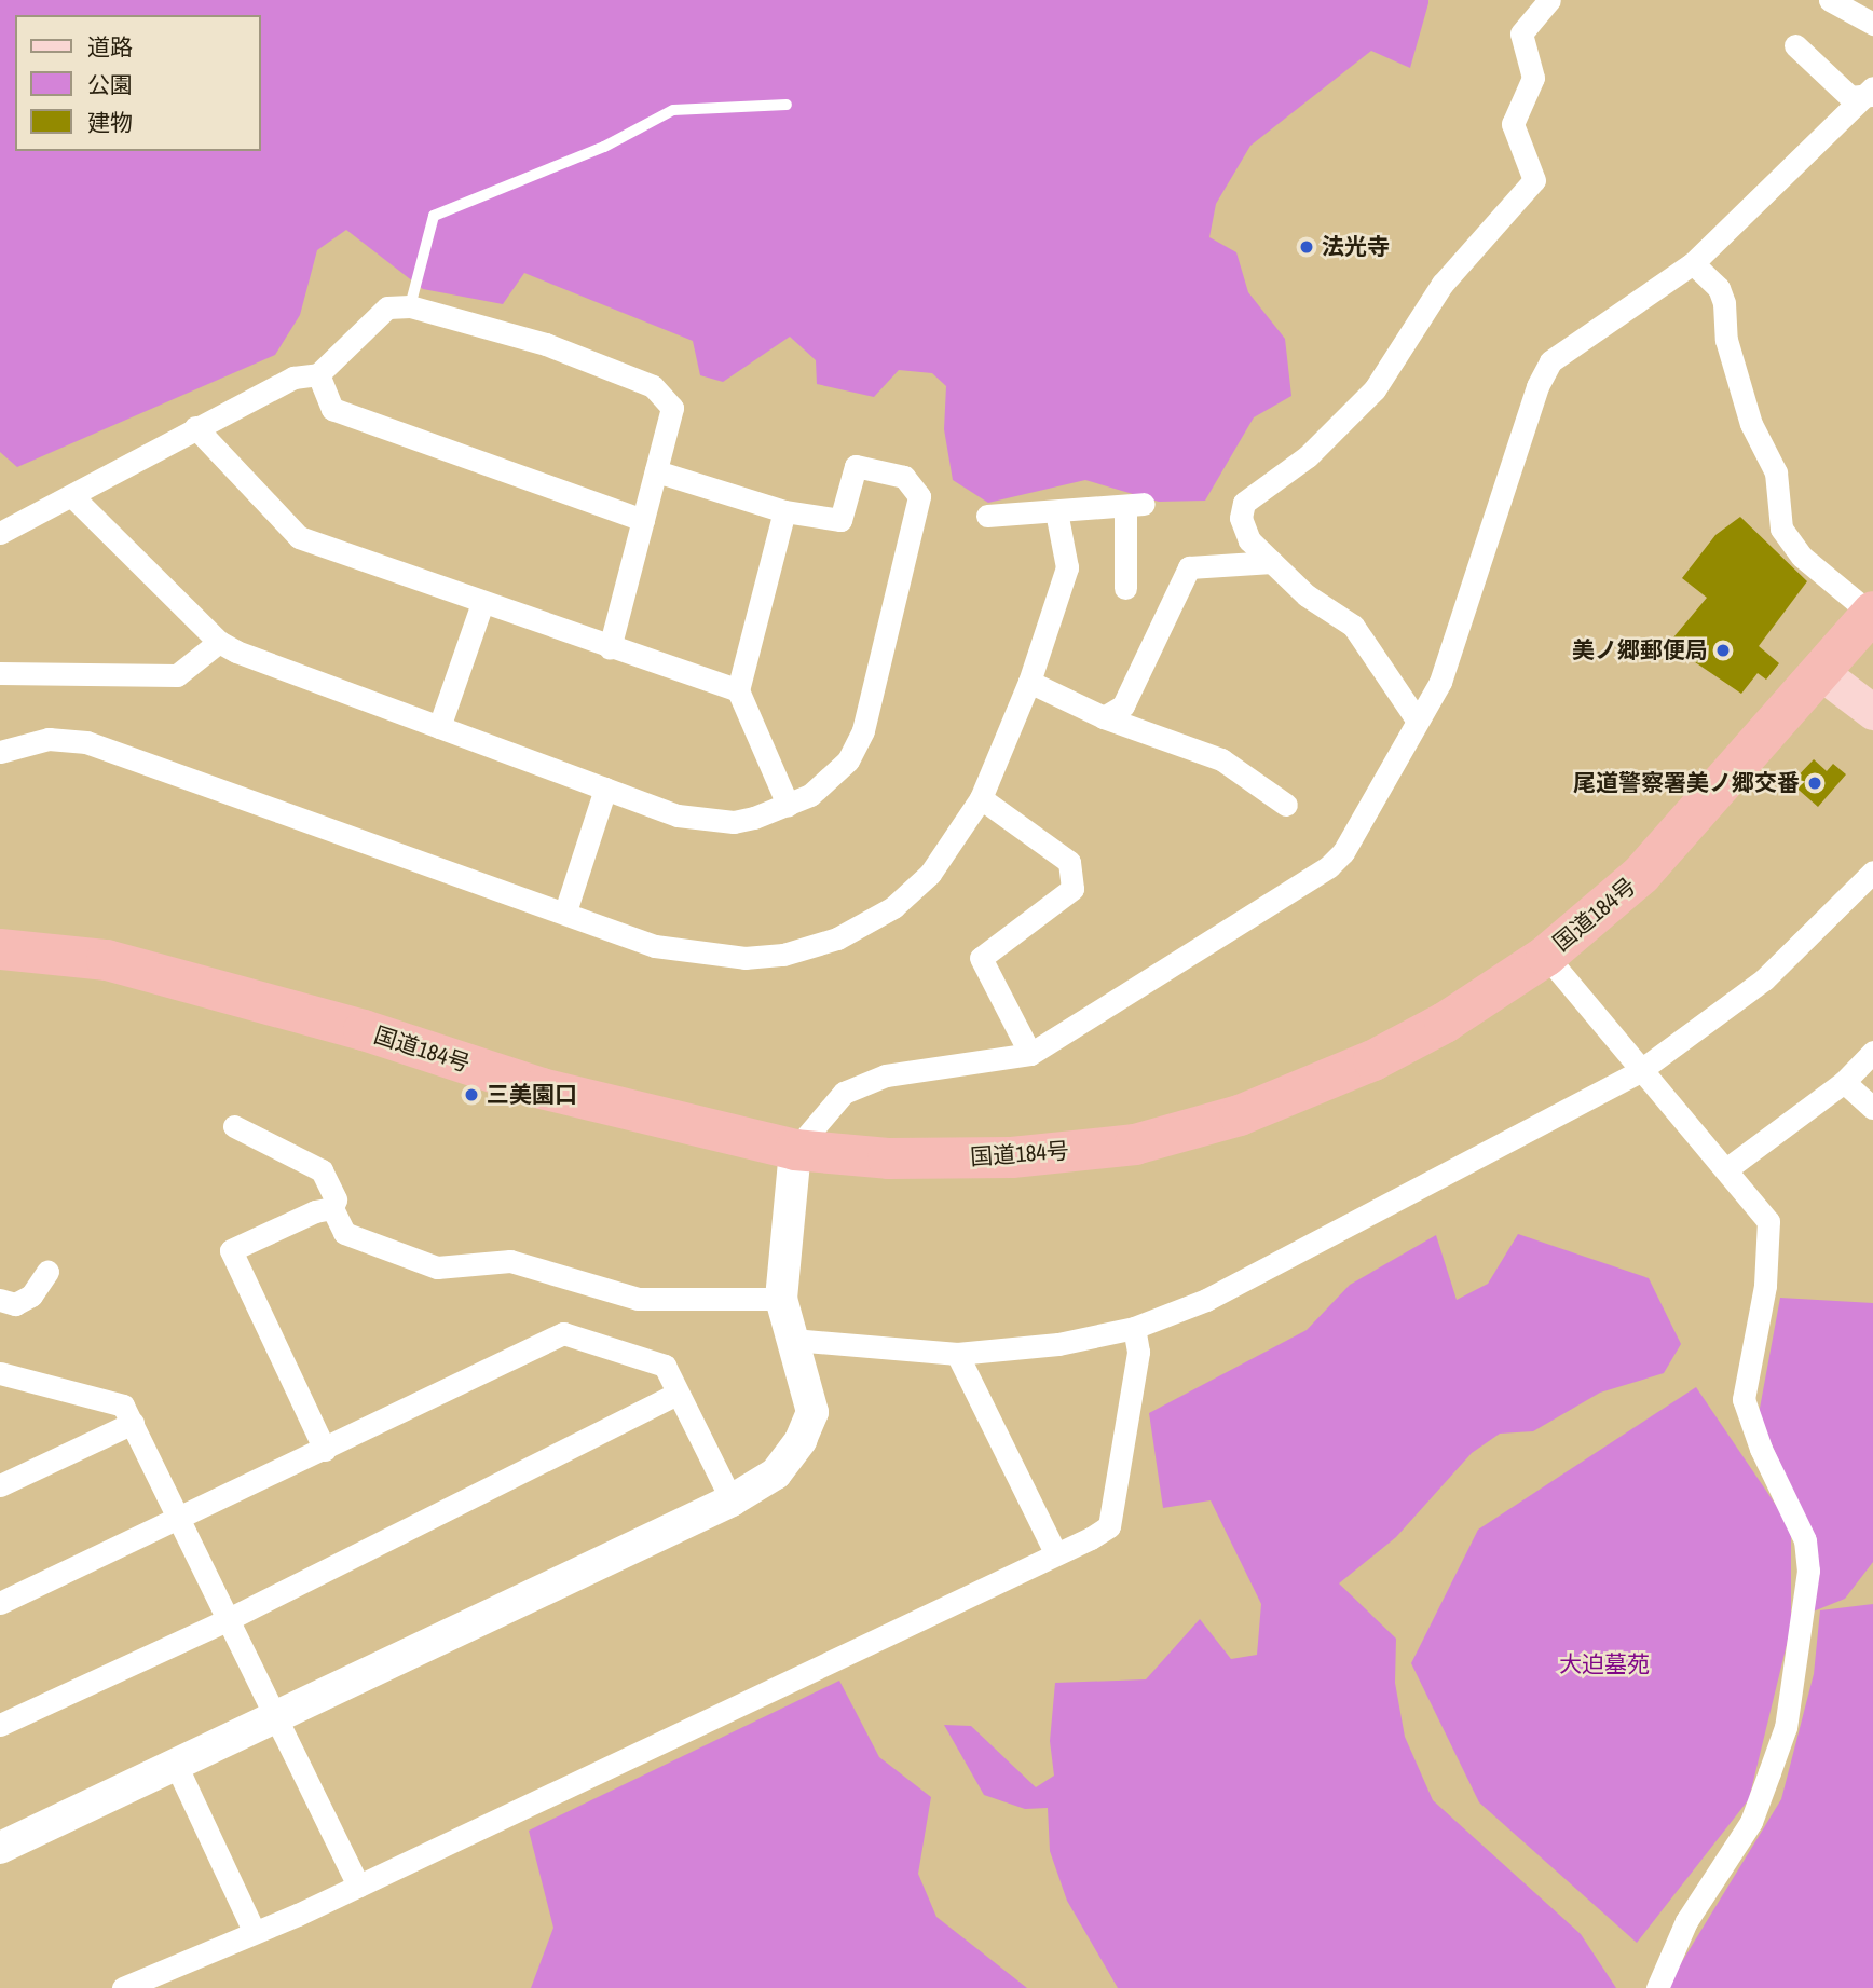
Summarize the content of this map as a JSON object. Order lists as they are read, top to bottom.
{
  "streets": {
    "highway": ["国道184号"]
  },
  "parks": ["大迫墓苑"],
  "places": [
    "法光寺",
    "美ノ郷郵便局",
    "尾道警察署美ノ郷交番",
    "三美園口"
  ],
  "legend": ["道路", "公園", "建物"]
}
